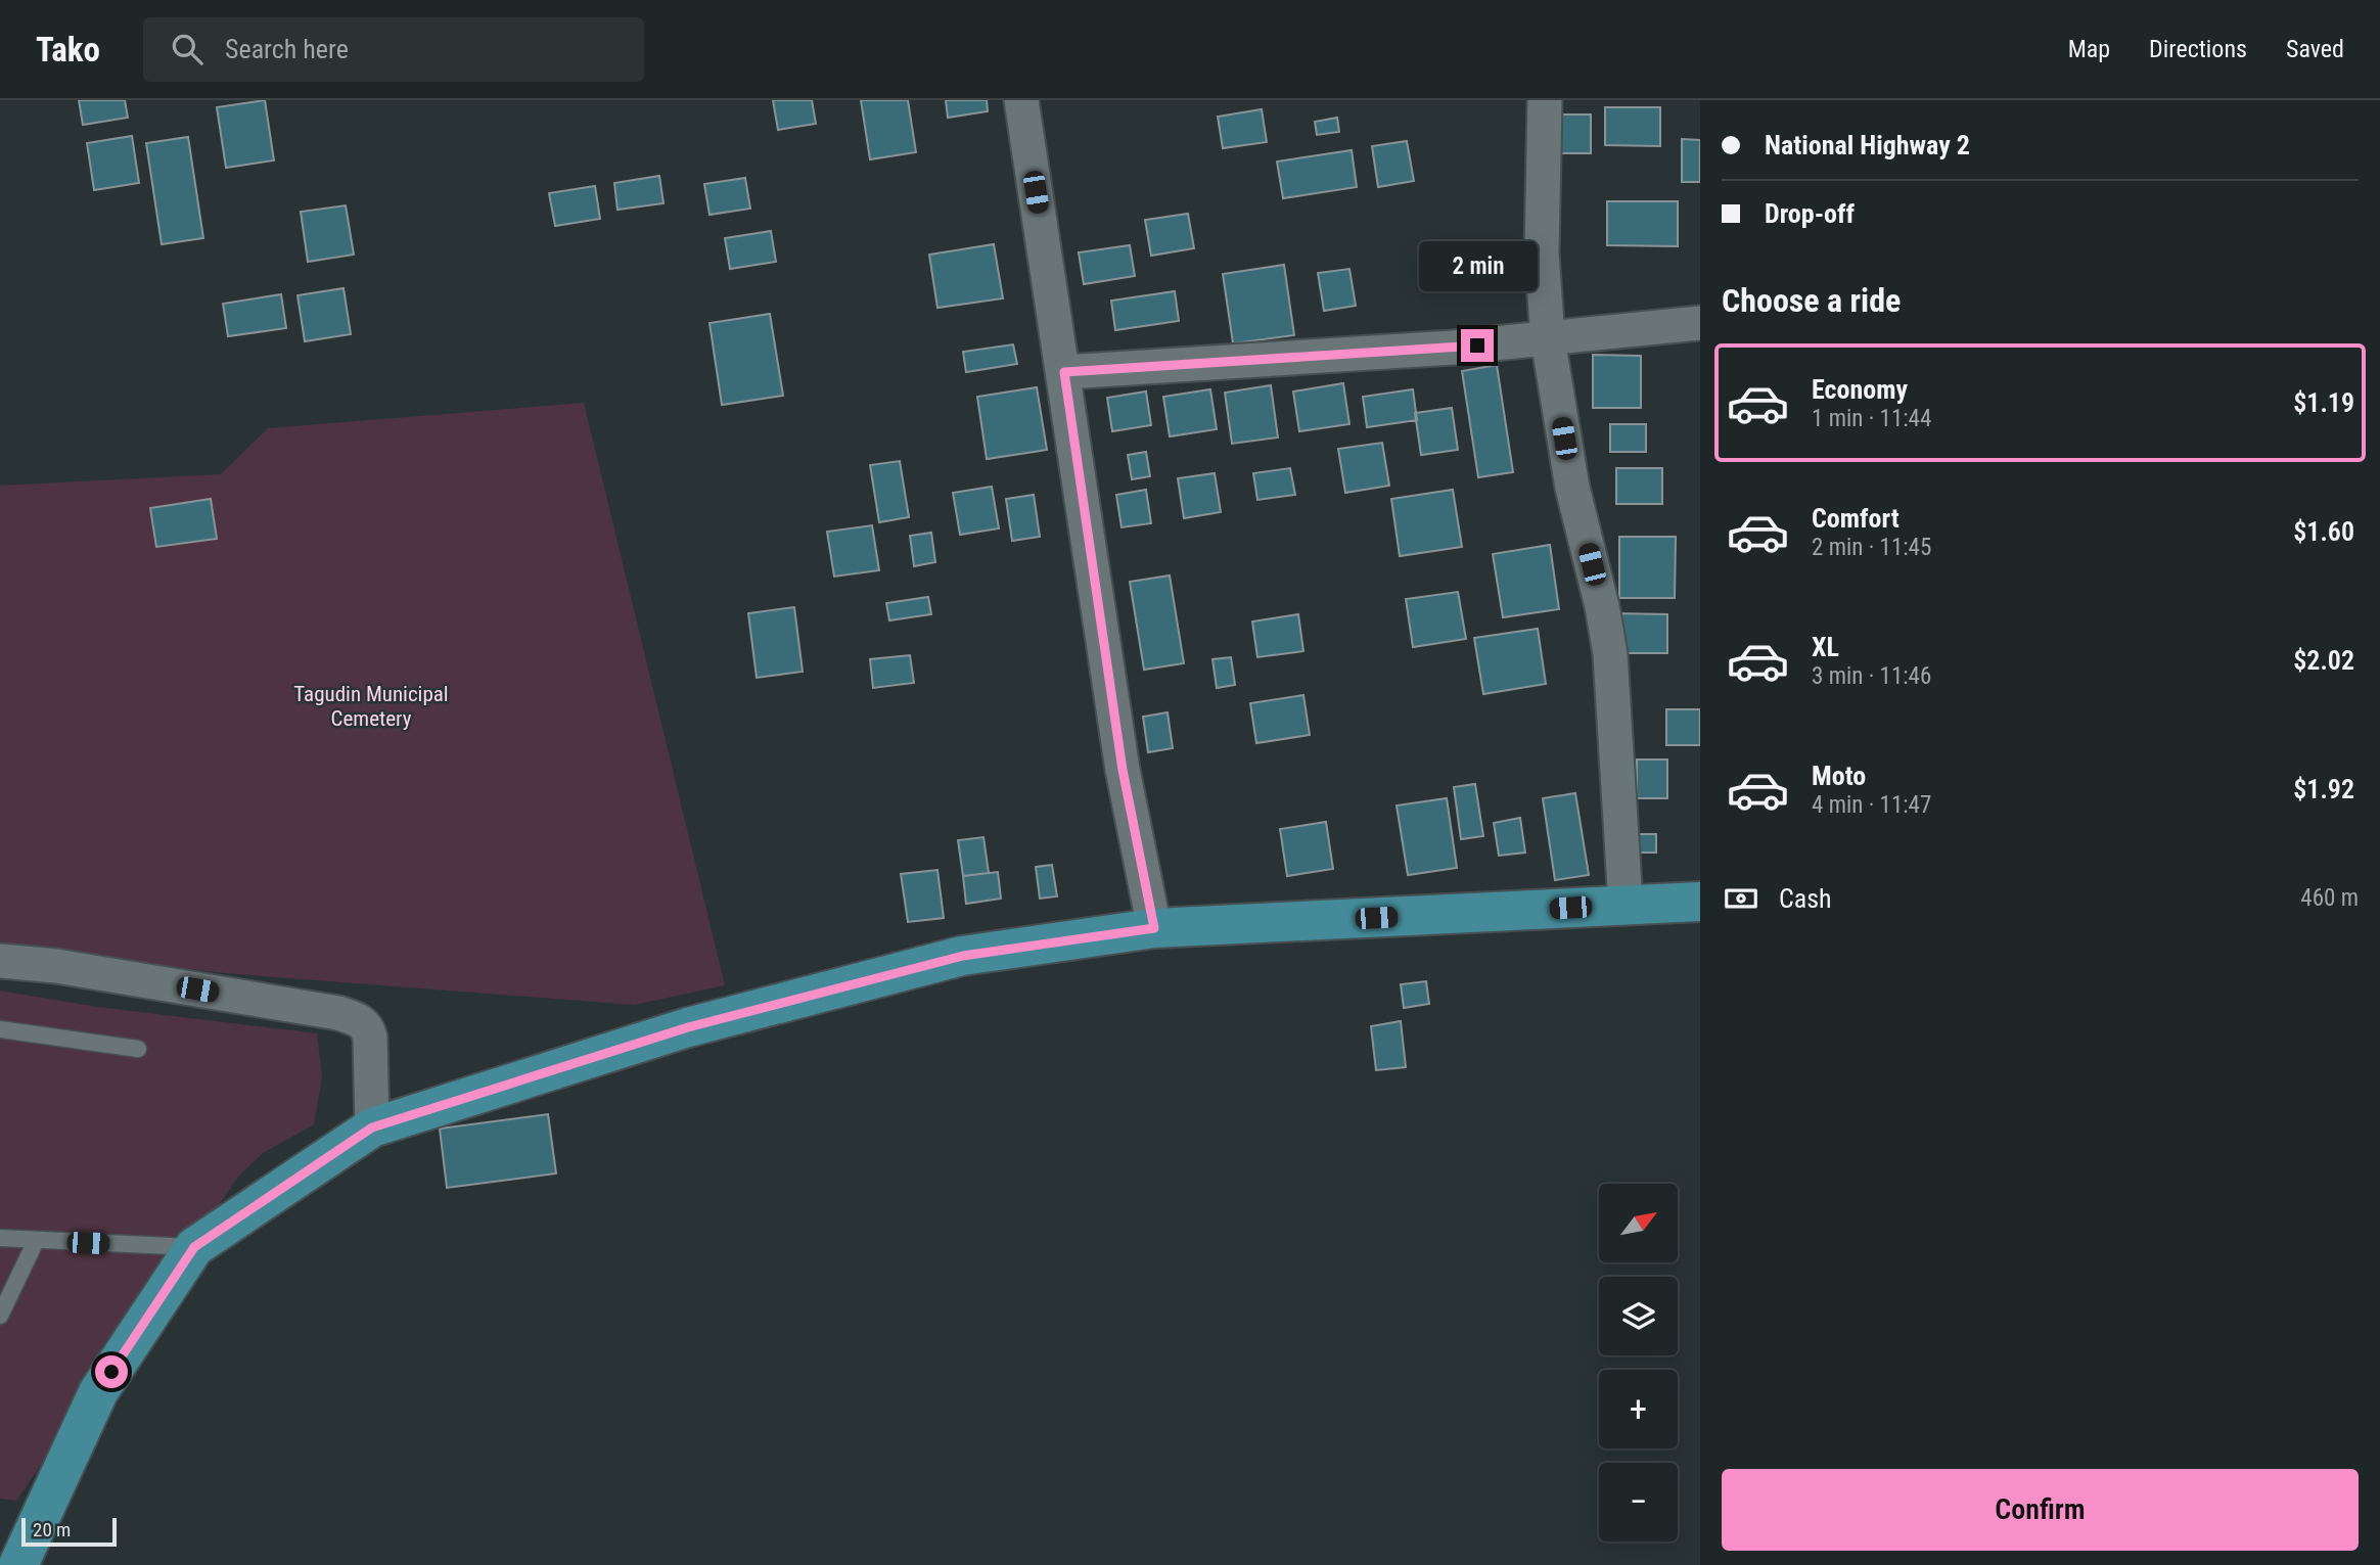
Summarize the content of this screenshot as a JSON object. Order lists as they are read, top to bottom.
{
  "parks": ["Tagudin Municipal Cemetery"],
  "scale_bar": "20 m",
  "north": "top right",
  "page": {
    "header": "Tako",
    "search": "Search here",
    "nav": ["Map", "Directions", "Saved"],
    "banner": ["National Highway 2", "Drop-off"],
    "bubble": "2 min",
    "heading": "Choose a ride",
    "list": [
      {
        "name": "Economy",
        "note": "1 min · 11:44",
        "value": "$1.19"
      },
      {
        "name": "Comfort",
        "note": "2 min · 11:45",
        "value": "$1.60"
      },
      {
        "name": "XL",
        "note": "3 min · 11:46",
        "value": "$2.02"
      },
      {
        "name": "Moto",
        "note": "4 min · 11:47",
        "value": "$1.92"
      }
    ],
    "pay": ["Cash", "460 m"],
    "map_buttons": ["+", "−"],
    "buttons": "Confirm",
    "scale": "20 m"
  }
}
